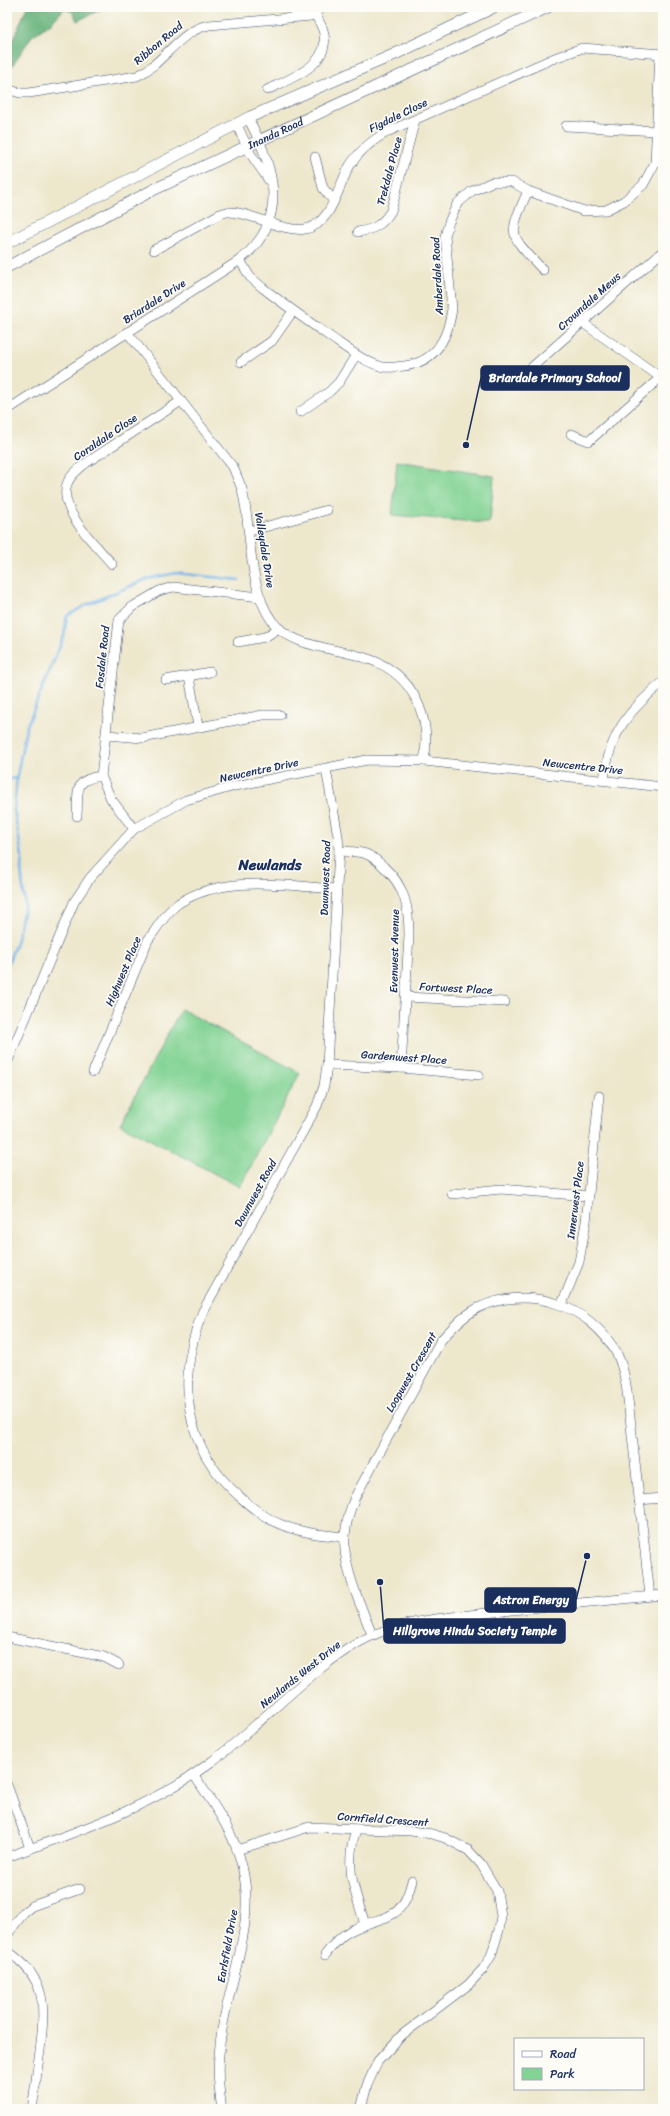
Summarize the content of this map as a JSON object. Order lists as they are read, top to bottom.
{
  "streets": {
    "main road": ["Inanda Road"],
    "street": [
      "Ribbon Road",
      "Figdale Close",
      "Trekdale Place",
      "Amberdale Road",
      "Briardale Drive",
      "Crowndale Mews",
      "Coraldale Close",
      "Valleydale Drive",
      "Fosdale Road",
      "Newcentre Drive",
      "Dawnwest Road",
      "Evenwest Avenue",
      "Highwest Place",
      "Fortwest Place",
      "Gardenwest Place",
      "Innerwest Place",
      "Loopwest Crescent",
      "Newlands West Drive",
      "Cornfield Crescent",
      "Earlsfield Drive"
    ]
  },
  "crossings": [
    ["Figdale Close", "Trekdale Place"],
    ["Figdale Close", "Amberdale Road"],
    ["Figdale Close", "Briardale Drive"],
    ["Inanda Road", "Briardale Drive"],
    ["Amberdale Road", "Briardale Drive"],
    ["Briardale Drive", "Valleydale Drive"],
    ["Coraldale Close", "Valleydale Drive"],
    ["Valleydale Drive", "Fosdale Road"],
    ["Valleydale Drive", "Newcentre Drive"],
    ["Newcentre Drive", "Dawnwest Road"],
    ["Dawnwest Road", "Evenwest Avenue"],
    ["Dawnwest Road", "Highwest Place"],
    ["Dawnwest Road", "Gardenwest Place"],
    ["Dawnwest Road", "Loopwest Crescent"],
    ["Evenwest Avenue", "Fortwest Place"],
    ["Evenwest Avenue", "Gardenwest Place"],
    ["Innerwest Place", "Loopwest Crescent"],
    ["Loopwest Crescent", "Newlands West Drive"],
    ["Newlands West Drive", "Earlsfield Drive"],
    ["Cornfield Crescent", "Earlsfield Drive"]
  ],
  "districts": ["Newlands"],
  "places": ["Briardale Primary School", "Astron Energy", "Hillgrove Hindu Society Temple"],
  "legend": ["Road", "Park"]
}
